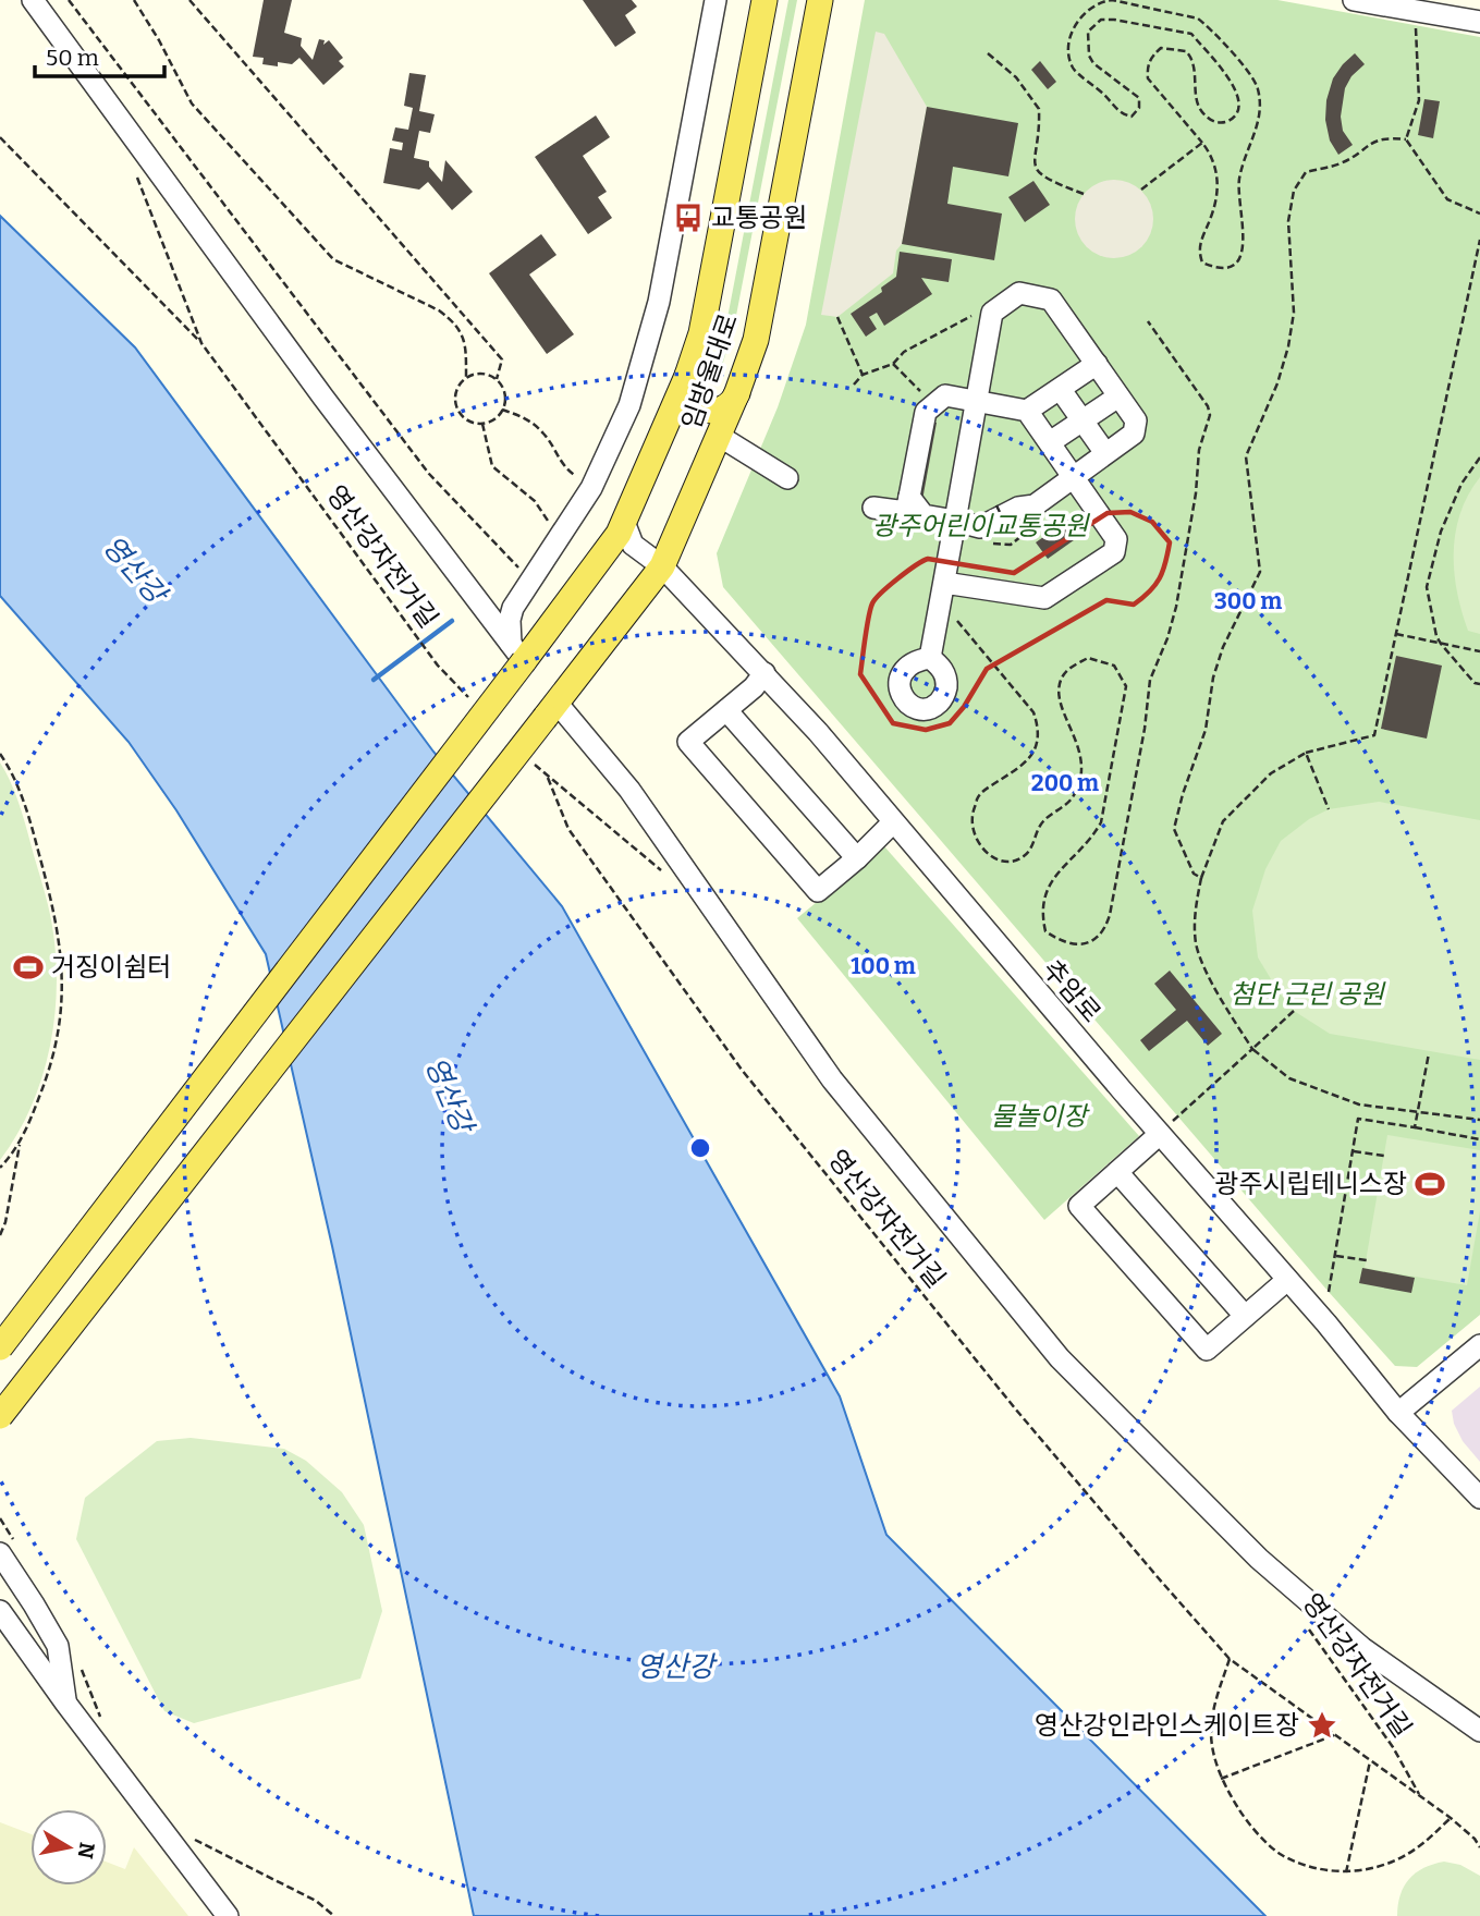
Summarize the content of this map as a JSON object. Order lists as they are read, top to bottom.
{
  "streets": {
    "main road": ["임방울대로"],
    "street": ["추암로"],
    "path": ["영산강자전거길"]
  },
  "crossings": [
    ["임방울대로", "추암로"]
  ],
  "water": ["영산강"],
  "parks": ["광주어린이교통공원", "첨단 근린 공원", "물놀이장"],
  "places": {
    "bus stop": ["교통공원"],
    "sports": ["거징이쉼터", "광주시립테니스장"],
    "place": ["영산강인라인스케이트장"]
  },
  "scale_bar": "50 m",
  "north": "right",
  "rings": ["300 m", "200 m", "100 m"]
}
